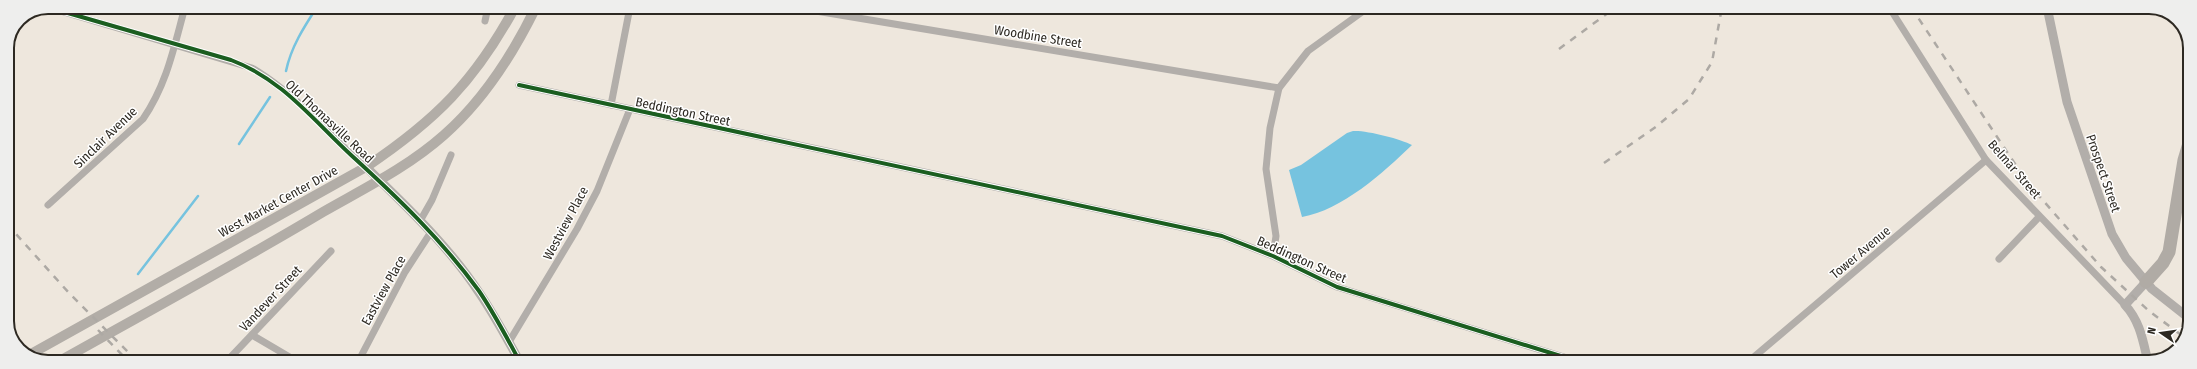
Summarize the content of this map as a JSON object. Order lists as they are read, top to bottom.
{
  "streets": {
    "main road": ["West Market Center Drive"],
    "street": [
      "Woodbine Street",
      "Beddington Street",
      "Old Thomasville Road",
      "Sinclair Avenue",
      "Belmar Street",
      "Prospect Street",
      "Westview Place",
      "Tower Avenue",
      "Eastview Place",
      "Vandever Street"
    ]
  },
  "crossings": [
    ["Beddington Street", "Westview Place"],
    ["Old Thomasville Road", "Sinclair Avenue"],
    ["Old Thomasville Road", "West Market Center Drive"],
    ["Old Thomasville Road", "Westview Place"],
    ["Old Thomasville Road", "Eastview Place"],
    ["Belmar Street", "Tower Avenue"]
  ],
  "north": "left"
}
